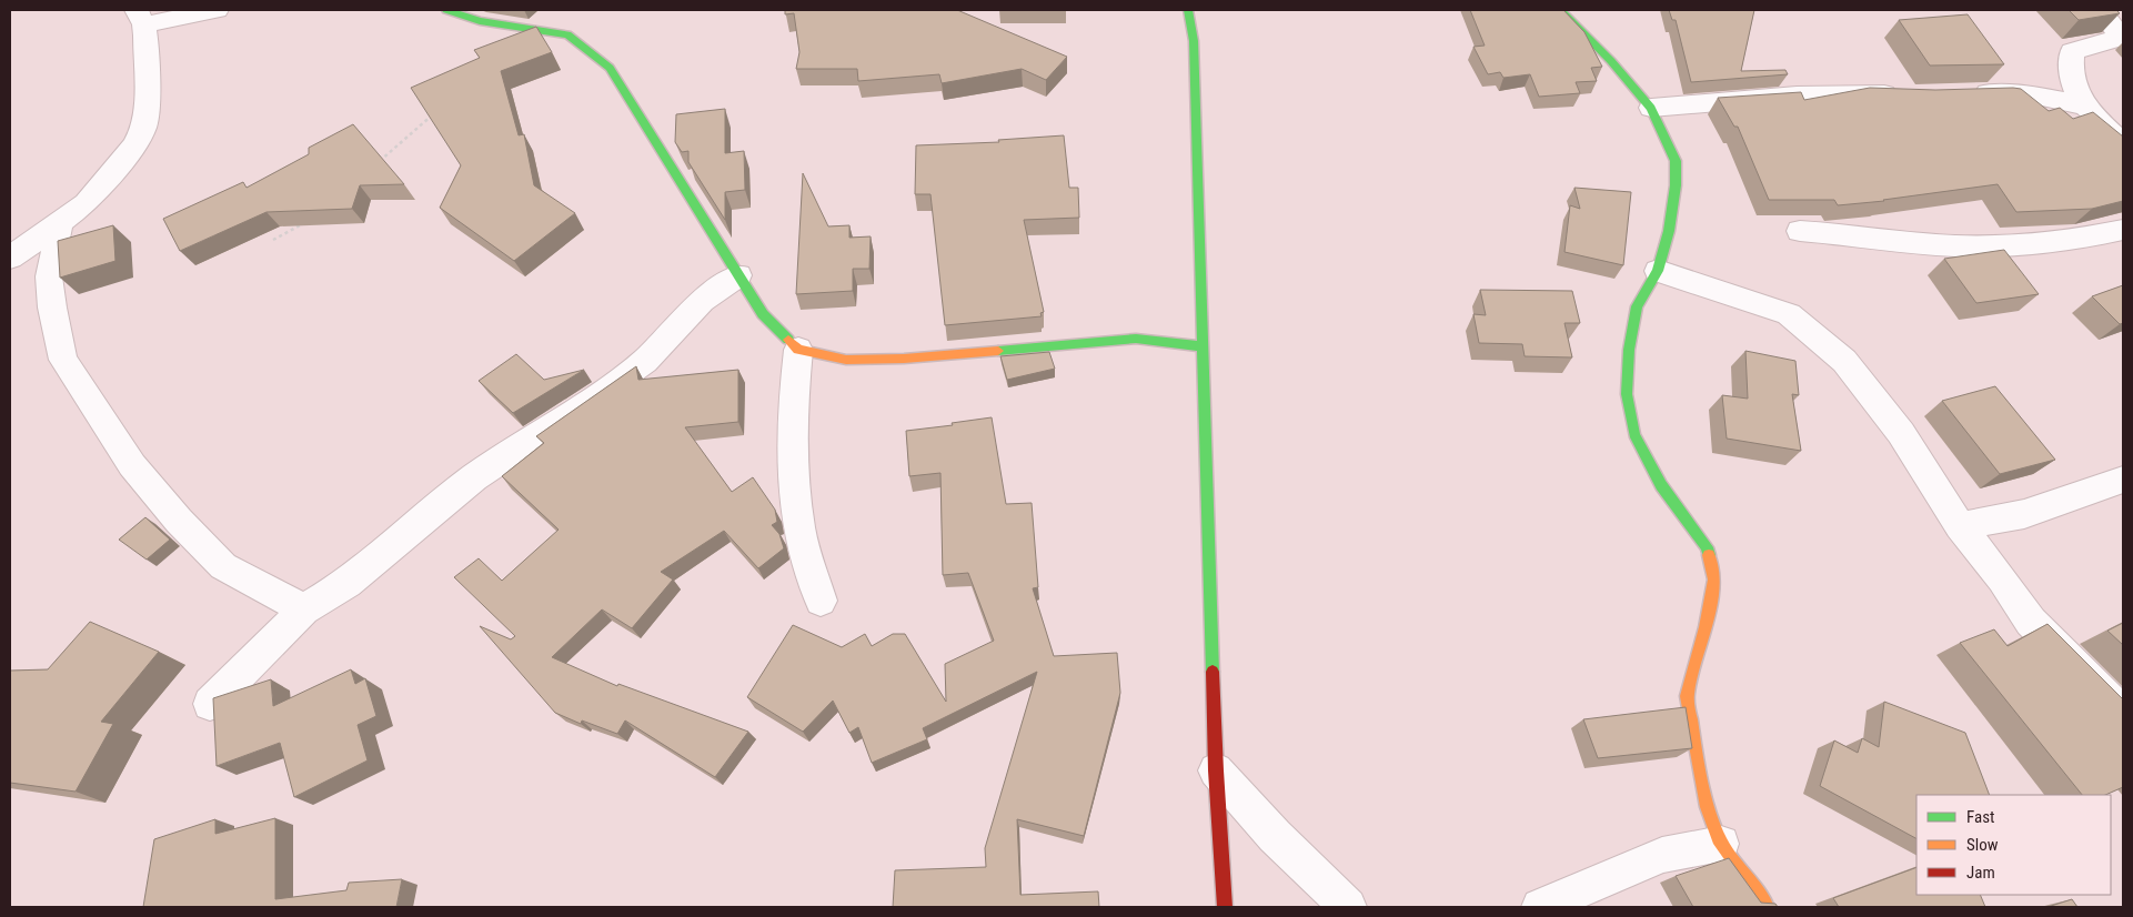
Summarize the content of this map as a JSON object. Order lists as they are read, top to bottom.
{
  "legend": ["Fast", "Slow", "Jam"]
}
